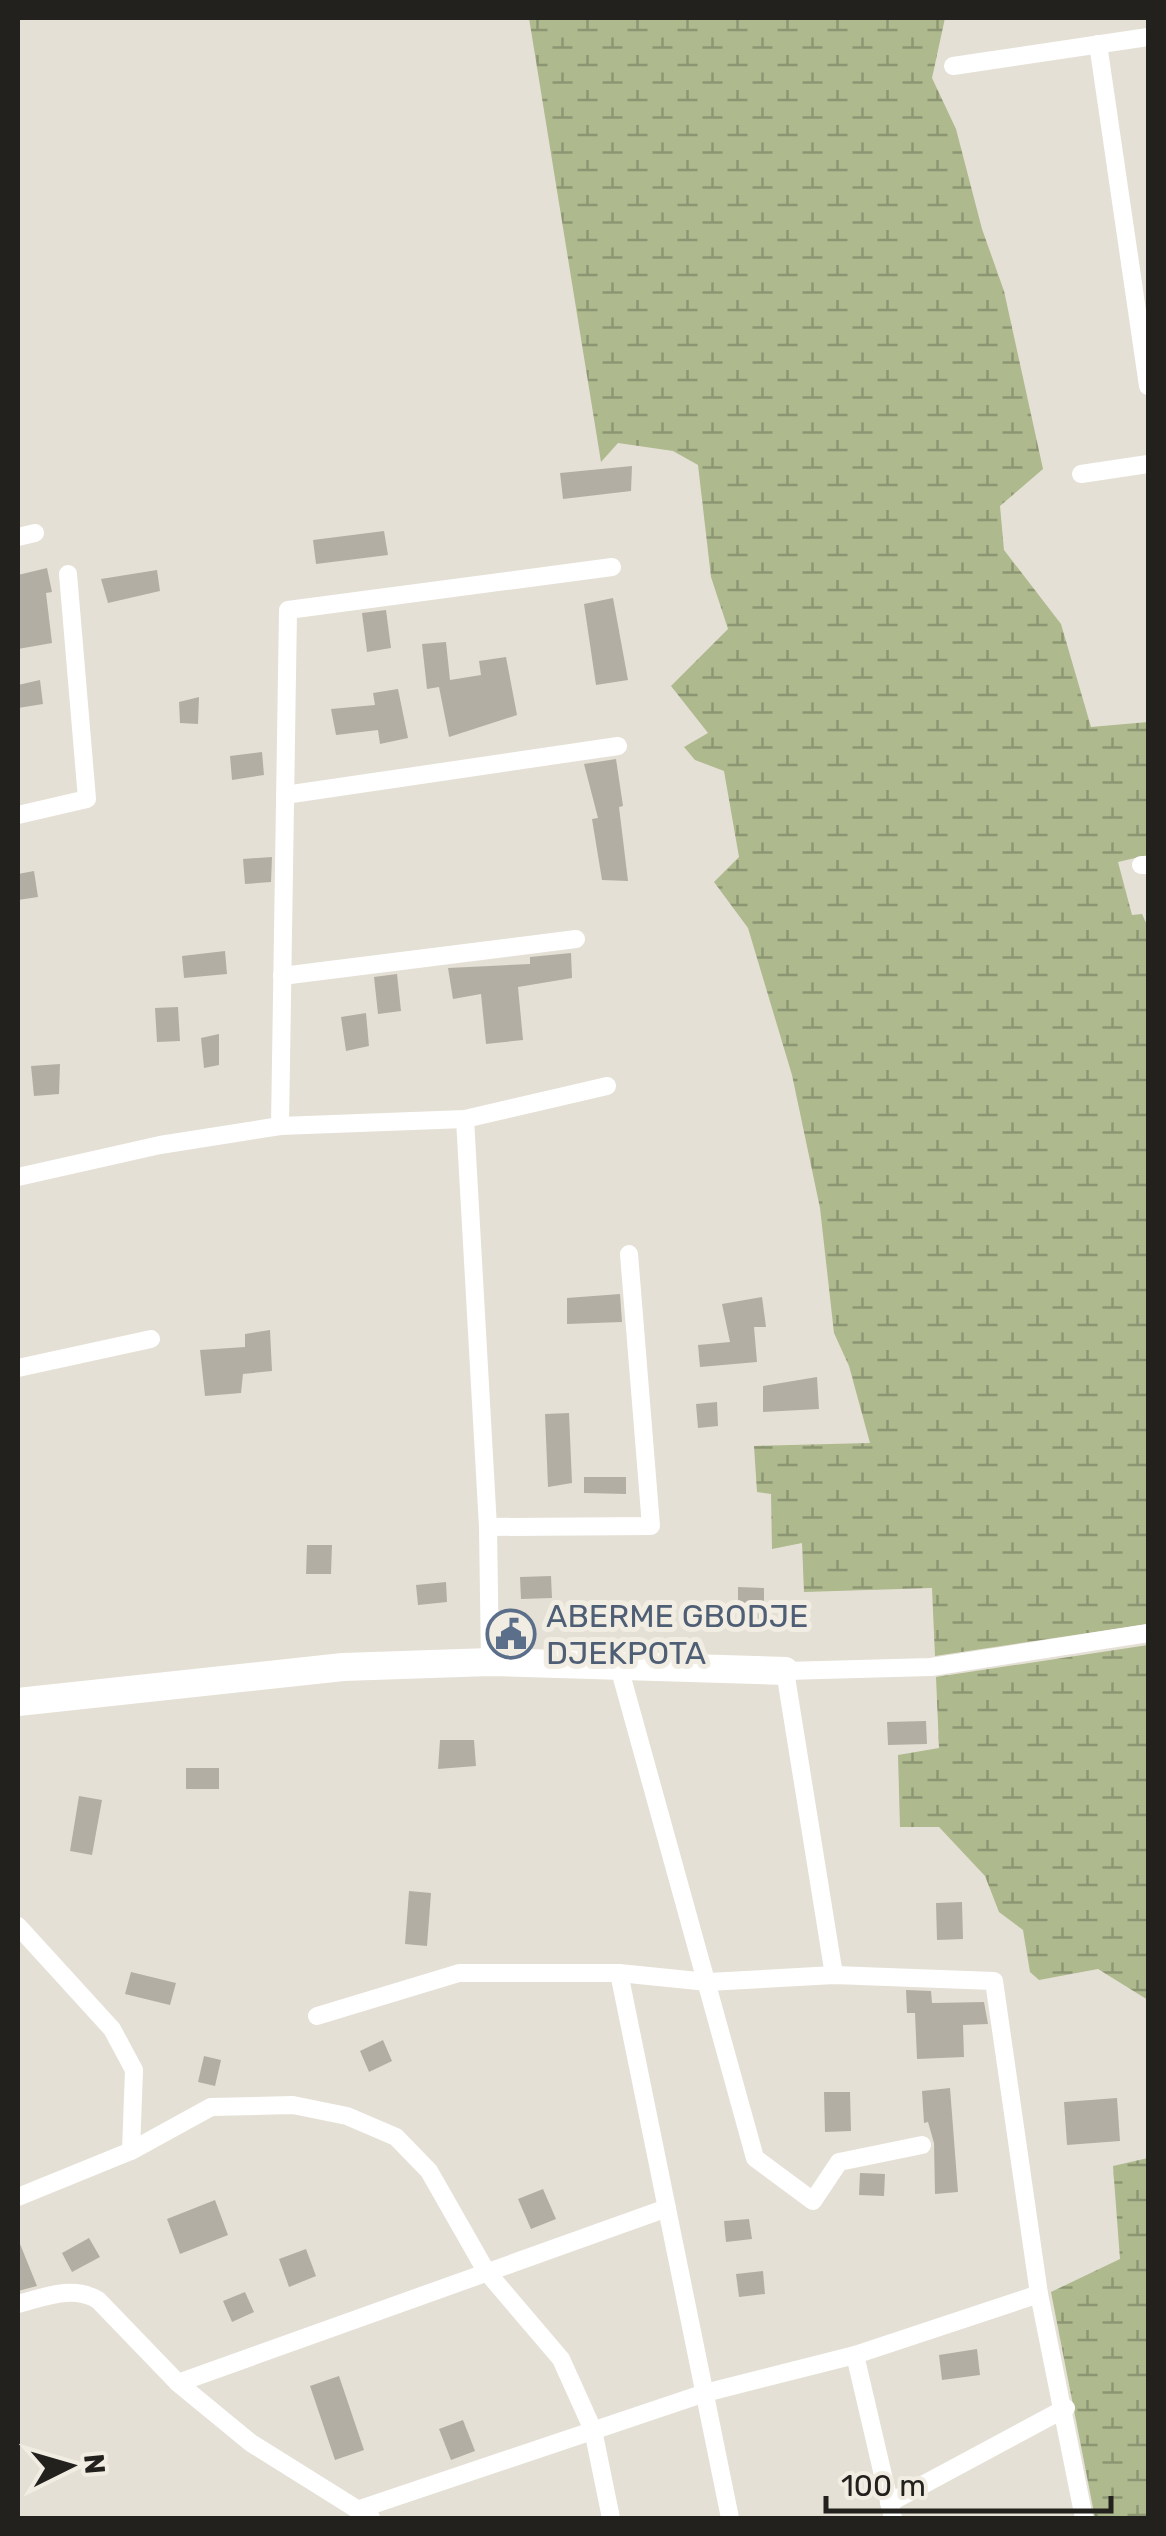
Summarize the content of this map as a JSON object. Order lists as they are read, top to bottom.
{
  "places": {
    "public building": ["ABERME GBODJE DJEKPOTA"]
  },
  "scale_bar": "100 m",
  "north": "right"
}
